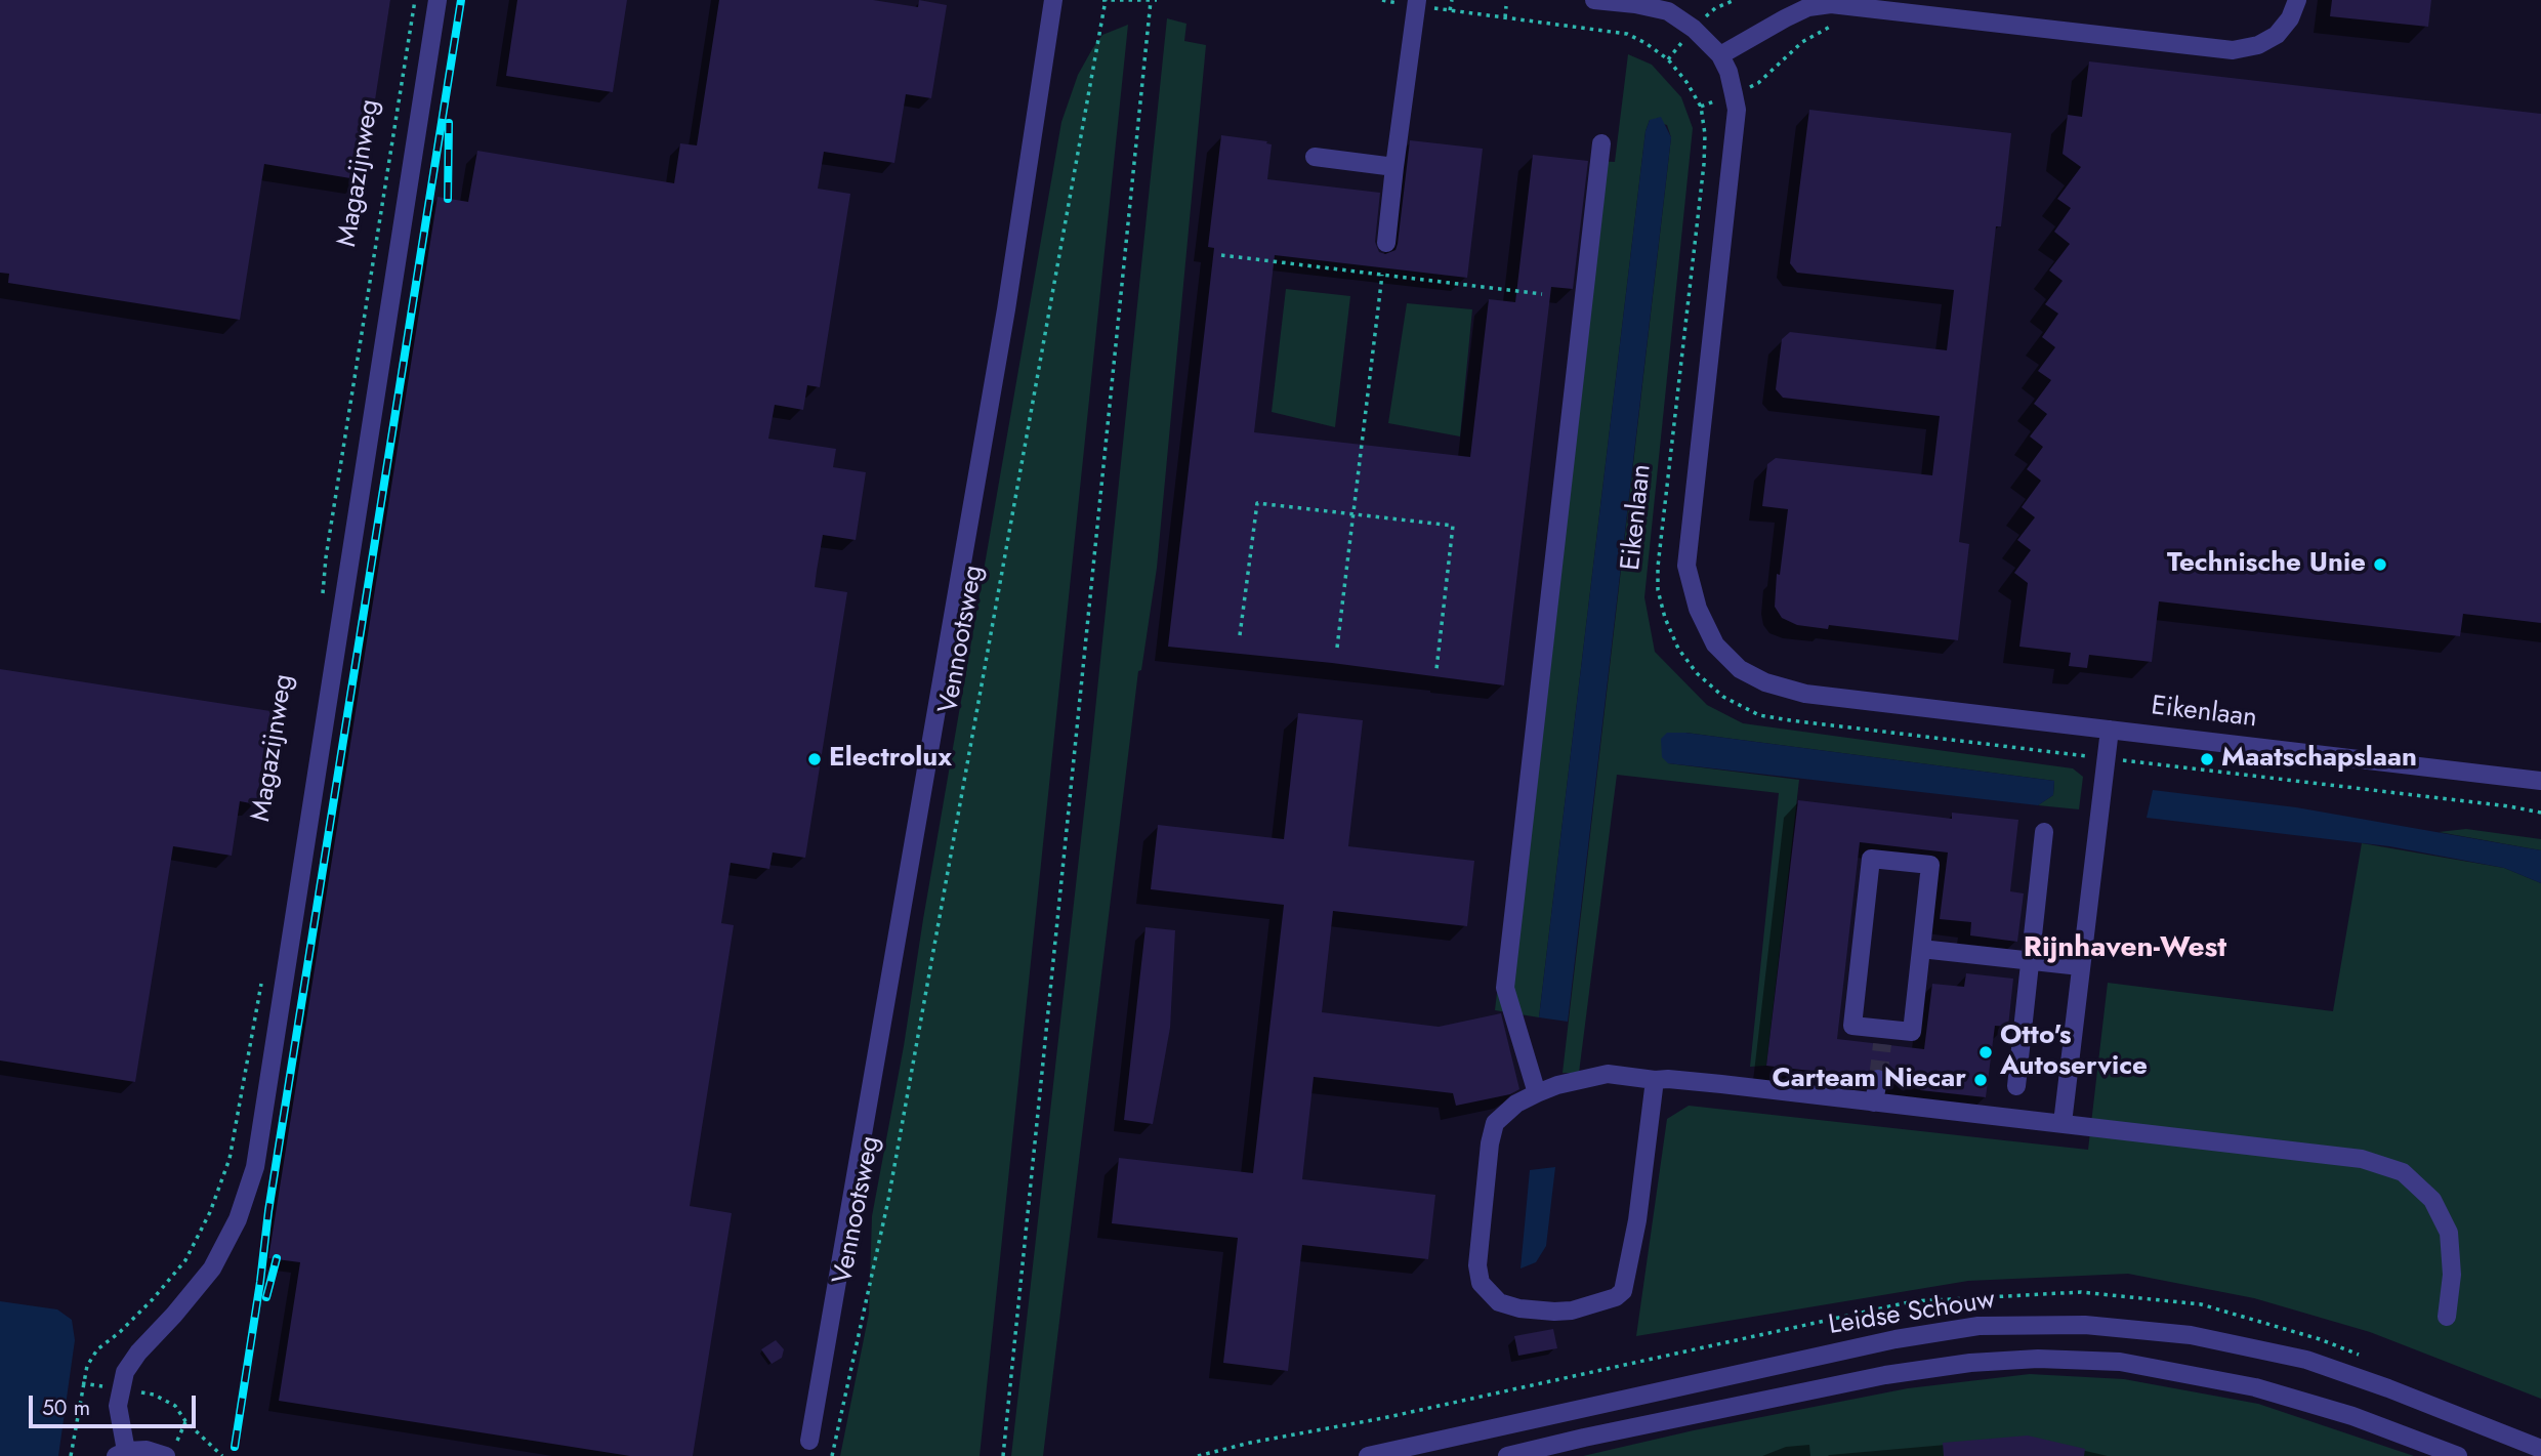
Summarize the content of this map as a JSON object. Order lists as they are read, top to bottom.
{
  "streets": {
    "street": [
      "Magazijnweg",
      "Eikenlaan",
      "Vennootsweg",
      "Leidse Schouw"
    ]
  },
  "districts": ["Rijnhaven-West"],
  "places": [
    "Technische Unie",
    "Electrolux",
    "Maatschapslaan",
    "Otto's Autoservice",
    "Carteam Niecar"
  ],
  "scale_bar": "50 m"
}
